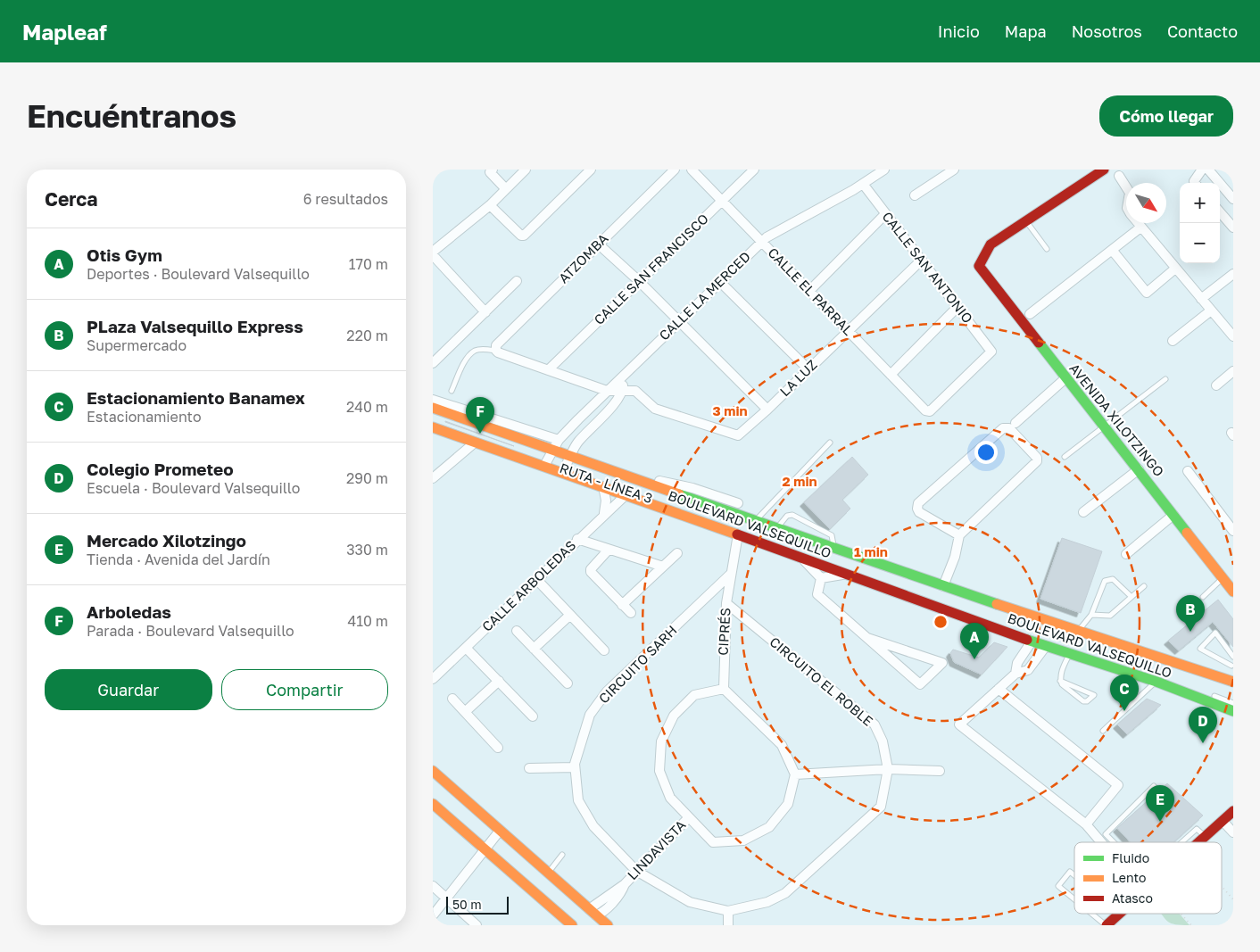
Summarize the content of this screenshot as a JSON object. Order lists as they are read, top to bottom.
{
  "streets": {
    "main road": ["AVENIDA XILOTZINGO", "BOULEVARD VALSEQUILLO"],
    "street": [
      "ATZOMBA",
      "CALLE SAN ANTONIO",
      "CALLE SAN FRANCISCO",
      "CALLE EL PARRAL",
      "CALLE LA MERCED",
      "LA LUZ",
      "CALLE ARBOLEDAS",
      "CIPRÉS",
      "CIRCUITO SARH",
      "CIRCUITO EL ROBLE",
      "LINDAVISTA"
    ],
    "lane": ["RUTA - LÍNEA 3"]
  },
  "crossings": [
    ["CALLE SAN ANTONIO", "CALLE EL PARRAL"],
    ["CALLE SAN ANTONIO", "CALLE LA MERCED"],
    ["CALLE SAN ANTONIO", "LA LUZ"],
    ["CALLE SAN FRANCISCO", "CALLE EL PARRAL"],
    ["CALLE EL PARRAL", "CALLE LA MERCED"],
    ["CALLE EL PARRAL", "LA LUZ"],
    ["CALLE LA MERCED", "RUTA - LÍNEA 3"],
    ["CALLE LA MERCED", "BOULEVARD VALSEQUILLO"],
    ["RUTA - LÍNEA 3", "BOULEVARD VALSEQUILLO"],
    ["BOULEVARD VALSEQUILLO", "CALLE ARBOLEDAS"],
    ["CIPRÉS", "CIRCUITO SARH"],
    ["CIPRÉS", "CIRCUITO EL ROBLE"],
    ["CIPRÉS", "LINDAVISTA"],
    ["CIRCUITO SARH", "CIRCUITO EL ROBLE"],
    ["CIRCUITO SARH", "LINDAVISTA"],
    ["CIRCUITO EL ROBLE", "LINDAVISTA"]
  ],
  "legend": ["Fluido", "Lento", "Atasco"],
  "scale_bar": "50 m",
  "north": "bottom right",
  "page": {
    "header": "Mapleaf",
    "nav": [
      "Inicio",
      "Mapa",
      "Nosotros",
      "Contacto"
    ],
    "buttons": [
      "Cómo llegar",
      ["Guardar", "Compartir"]
    ],
    "title": "Encuéntranos",
    "heading": ["Cerca", "6 resultados"],
    "map_buttons": ["+", "−"],
    "list": [
      {
        "mark": "A",
        "name": "Otis Gym",
        "note": "Deportes · Boulevard Valsequillo",
        "value": "170 m"
      },
      {
        "mark": "B",
        "name": "PLaza Valsequillo Express",
        "note": "Supermercado",
        "value": "220 m"
      },
      {
        "mark": "C",
        "name": "Estacionamiento Banamex",
        "note": "Estacionamiento",
        "value": "240 m"
      },
      {
        "mark": "D",
        "name": "Colegio Prometeo",
        "note": "Escuela · Boulevard Valsequillo",
        "value": "290 m"
      },
      {
        "mark": "E",
        "name": "Mercado Xilotzingo",
        "note": "Tienda · Avenida del Jardín",
        "value": "330 m"
      },
      {
        "mark": "F",
        "name": "Arboledas",
        "note": "Parada · Boulevard Valsequillo",
        "value": "410 m"
      }
    ],
    "pins": [
      "F",
      "B",
      "A",
      "C",
      "D",
      "E"
    ],
    "scale": "50 m"
  },
  "rings": ["3 min", "2 min", "1 min"]
}
